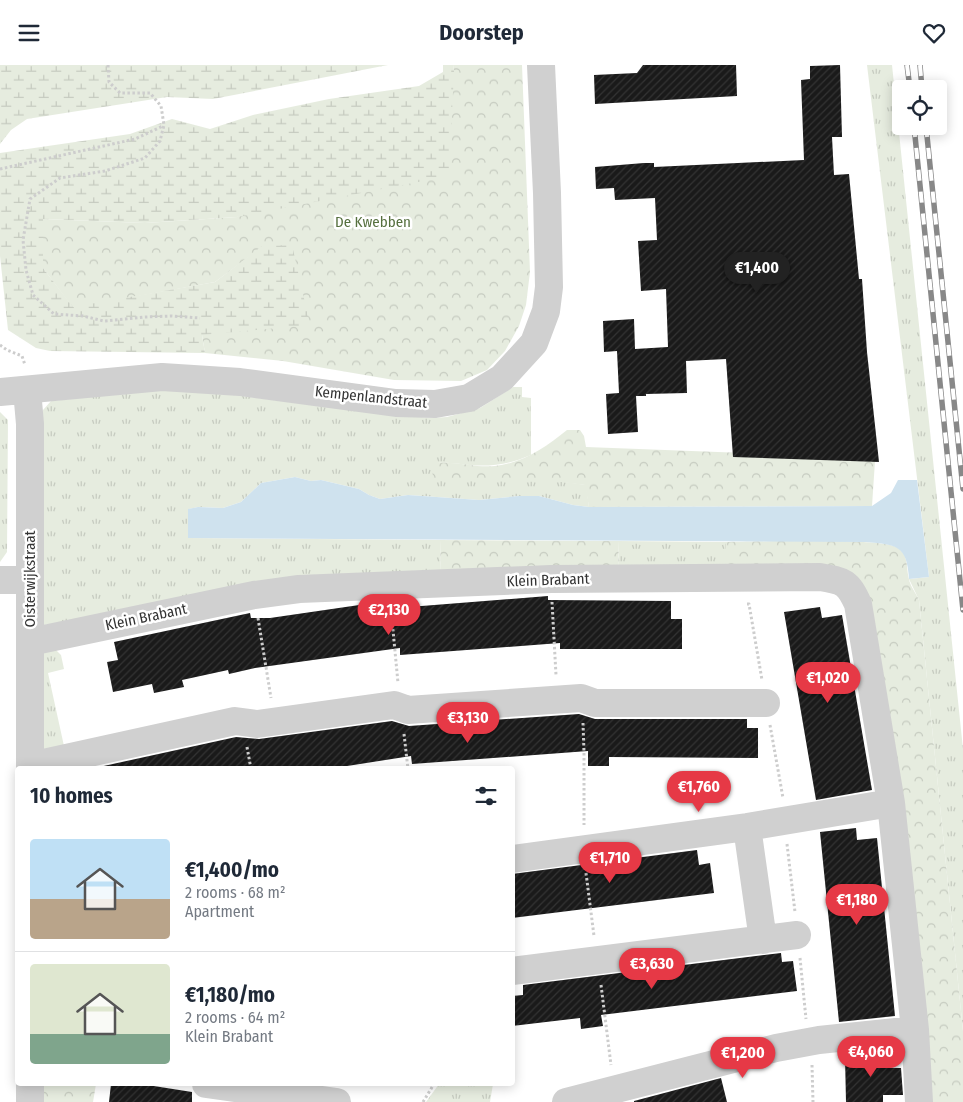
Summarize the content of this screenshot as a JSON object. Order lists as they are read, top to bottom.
{
  "streets": {
    "street": ["Kempenlandstraat", "Oisterwijkstraat", "Klein Brabant"]
  },
  "crossings": [
    ["Kempenlandstraat", "Oisterwijkstraat"],
    ["Oisterwijkstraat", "Klein Brabant"]
  ],
  "parks": ["De Kwebben"],
  "page": {
    "header": "Doorstep",
    "price": [
      "€1,400",
      "€2,130",
      "€1,020",
      "€3,130",
      "€1,760",
      "€1,710",
      "€1,180",
      "€3,630",
      "€4,060",
      "€1,200"
    ],
    "heading": "10 homes",
    "list": [
      {
        "name": "€1,400/mo",
        "note": "2 rooms · 68 m² · Apartment"
      },
      {
        "name": "€1,180/mo",
        "note": "2 rooms · 64 m² · Klein Brabant"
      }
    ]
  }
}
